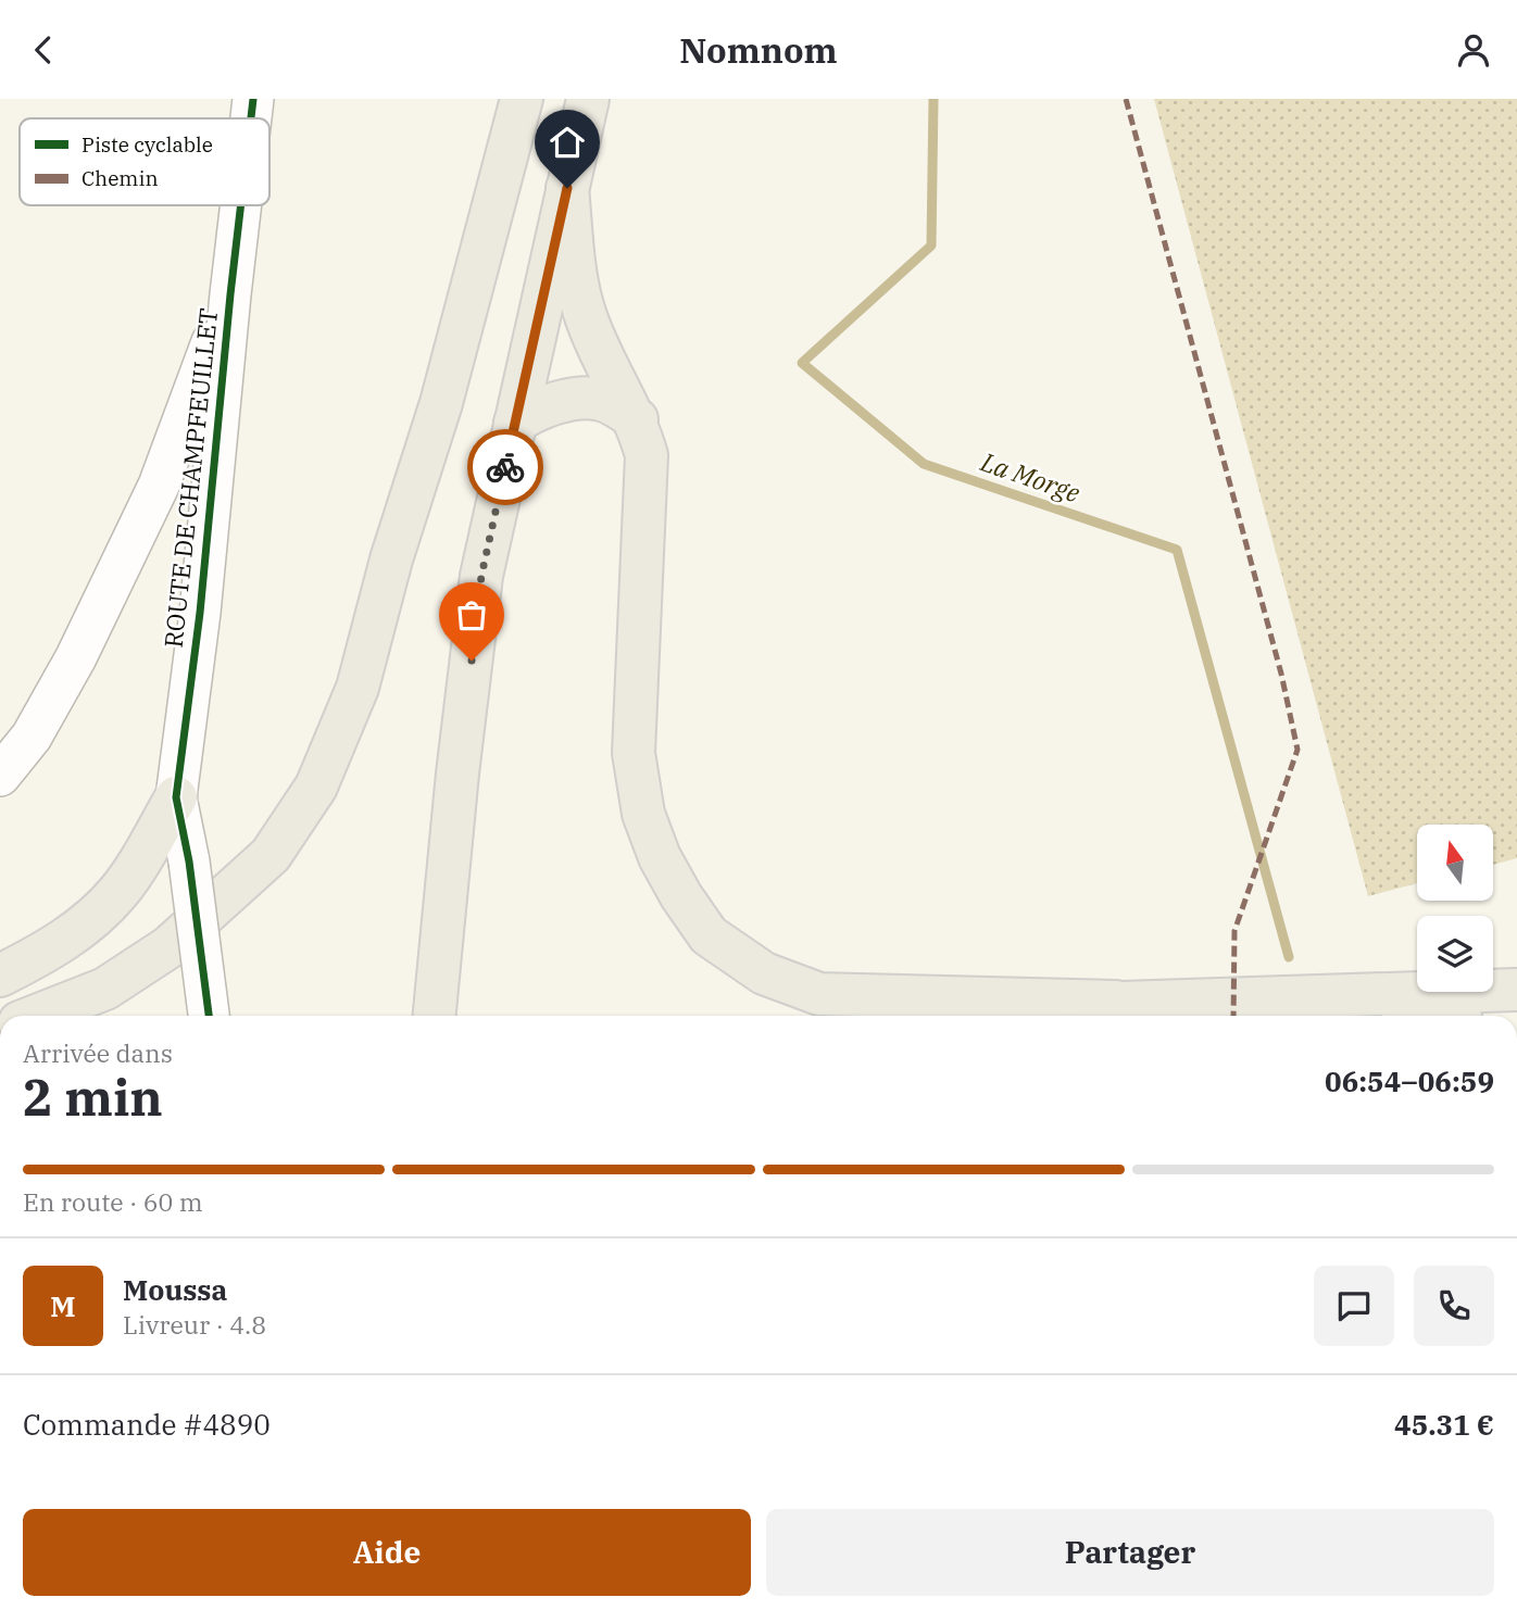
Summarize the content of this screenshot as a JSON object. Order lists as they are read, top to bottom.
{
  "streets": {
    "street": ["ROUTE DE CHAMPFEUILLET"]
  },
  "water": ["La Morge"],
  "legend": ["Piste cyclable", "Chemin"],
  "north": "top",
  "page": {
    "header": "Nomnom",
    "heading": ["2 min", "Arrivée dans", "06:54–06:59"],
    "panel": [
      "Moussa",
      "Livreur · 4.8",
      "Commande #4890",
      "45.31 €"
    ],
    "bar": "En route · 60 m",
    "round": "M",
    "buttons": ["Aide", "Partager"]
  }
}
